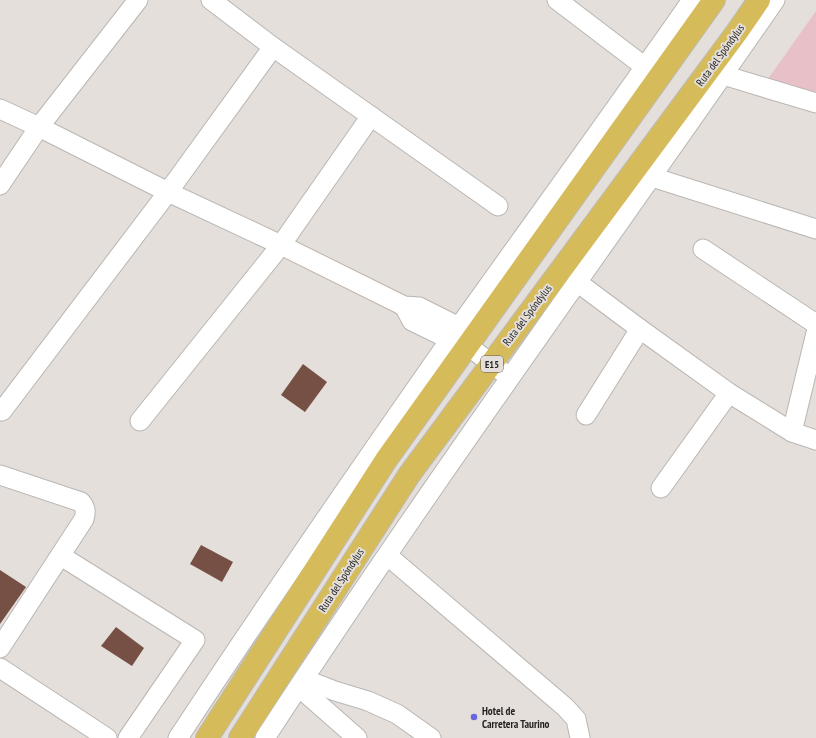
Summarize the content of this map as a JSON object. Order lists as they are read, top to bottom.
{
  "streets": {
    "highway": ["Ruta del Spóndylus", "E15"]
  },
  "places": ["Hotel de Carretera Taurino"]
}
